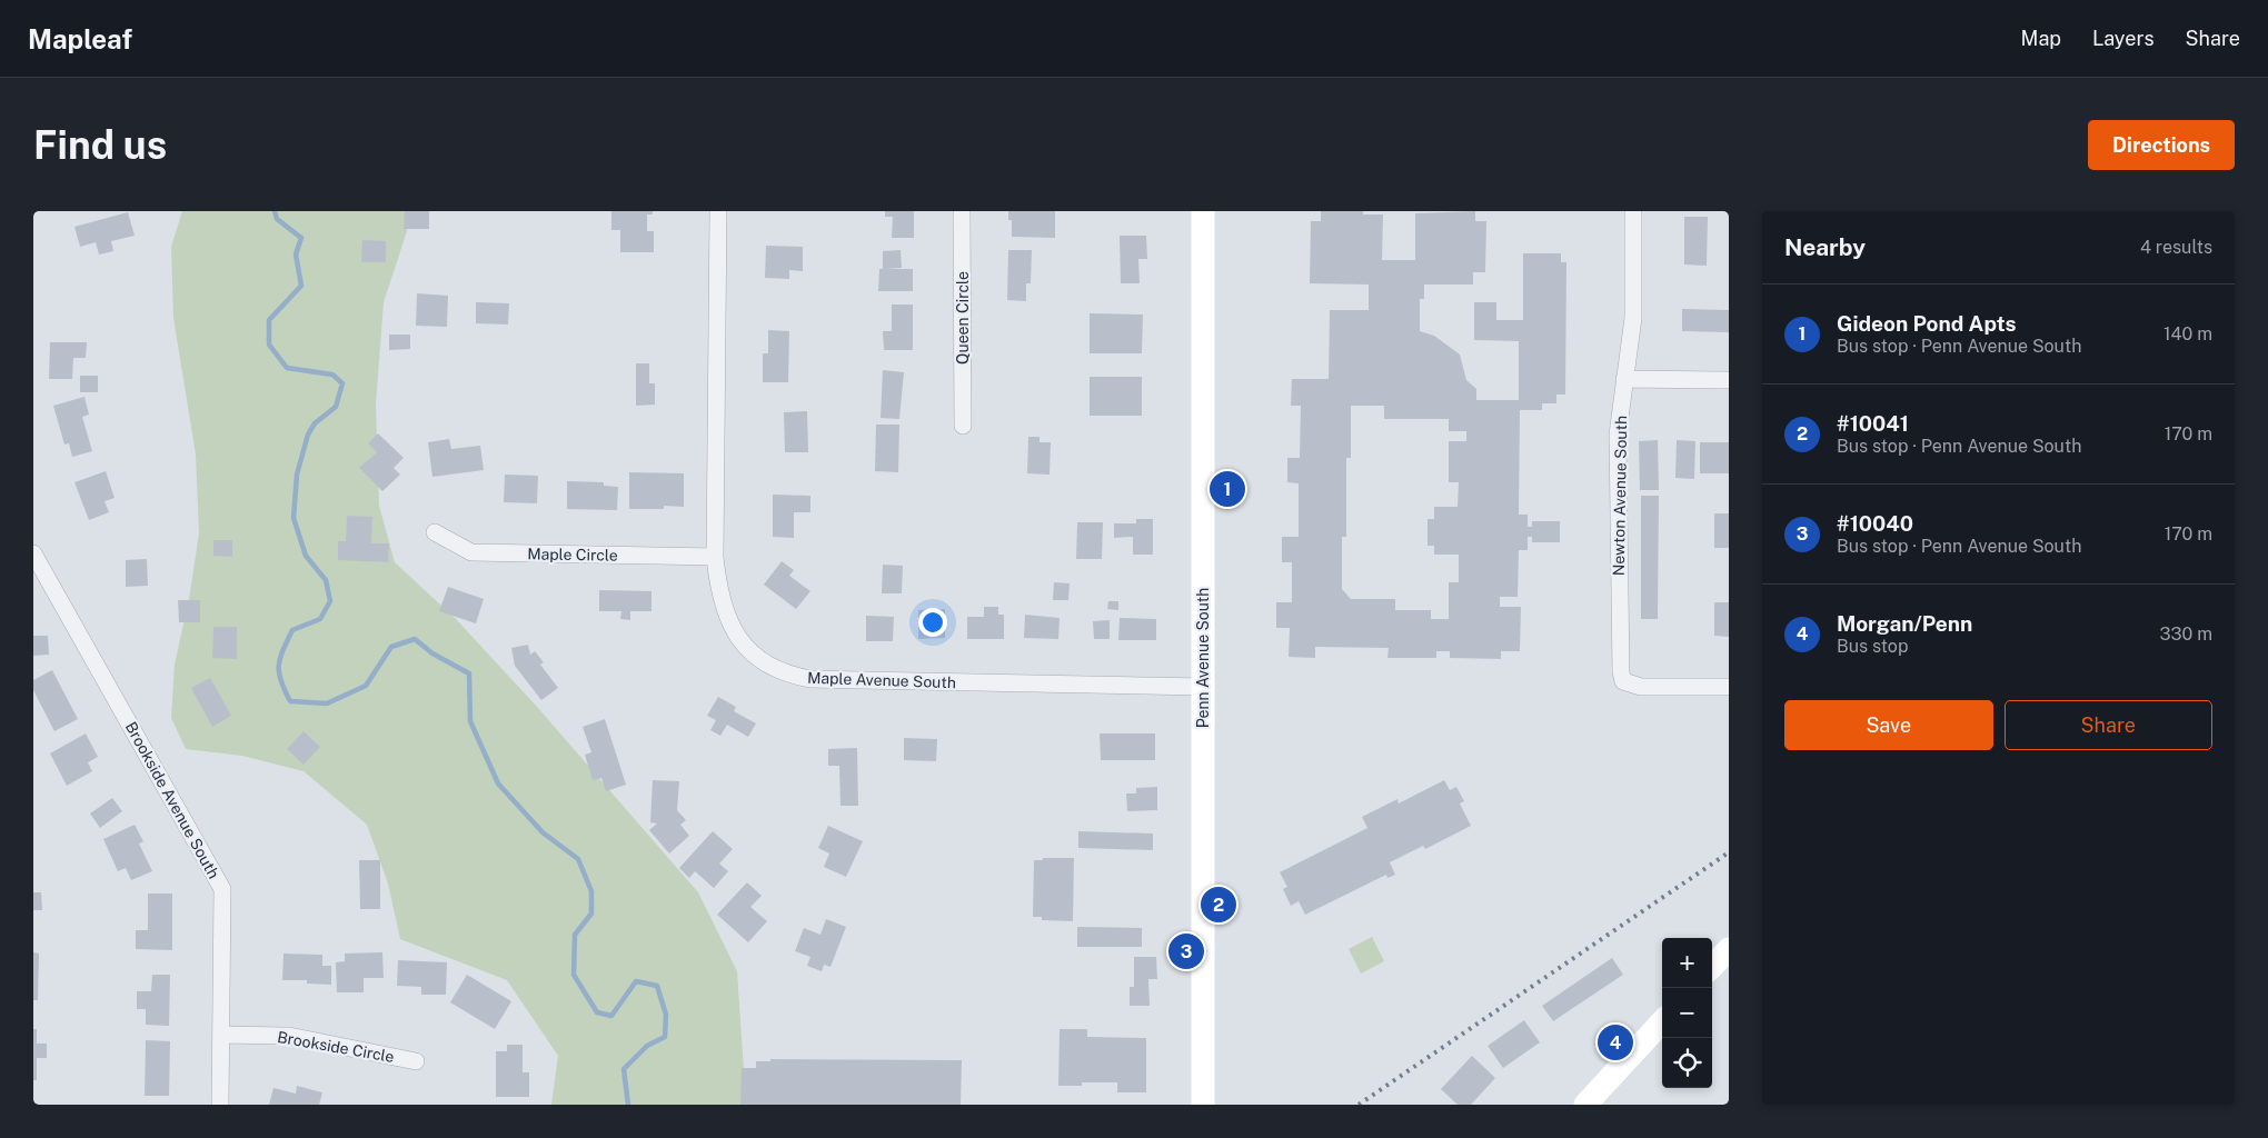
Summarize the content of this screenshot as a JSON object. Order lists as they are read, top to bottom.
{
  "streets": {
    "main road": ["Penn Avenue South"],
    "street": [
      "Queen Circle",
      "Newton Avenue South",
      "Maple Circle",
      "Maple Avenue South",
      "Brookside Avenue South",
      "Brookside Circle"
    ]
  },
  "crossings": [
    ["Maple Circle", "Maple Avenue South"],
    ["Penn Avenue South", "Maple Avenue South"],
    ["Brookside Avenue South", "Brookside Circle"]
  ],
  "page": {
    "header": "Mapleaf",
    "nav": ["Map", "Layers", "Share"],
    "buttons": [
      "Directions",
      ["Save", "Share"]
    ],
    "title": "Find us",
    "heading": ["Nearby", "4 results"],
    "list": [
      {
        "mark": "1",
        "name": "Gideon Pond Apts",
        "note": "Bus stop · Penn Avenue South",
        "value": "140 m"
      },
      {
        "mark": "2",
        "name": "#10041",
        "note": "Bus stop · Penn Avenue South",
        "value": "170 m"
      },
      {
        "mark": "3",
        "name": "#10040",
        "note": "Bus stop · Penn Avenue South",
        "value": "170 m"
      },
      {
        "mark": "4",
        "name": "Morgan/Penn",
        "note": "Bus stop",
        "value": "330 m"
      }
    ],
    "pins": [
      "1",
      "2",
      "3",
      "4"
    ],
    "map_buttons": ["+", "−"]
  }
}
